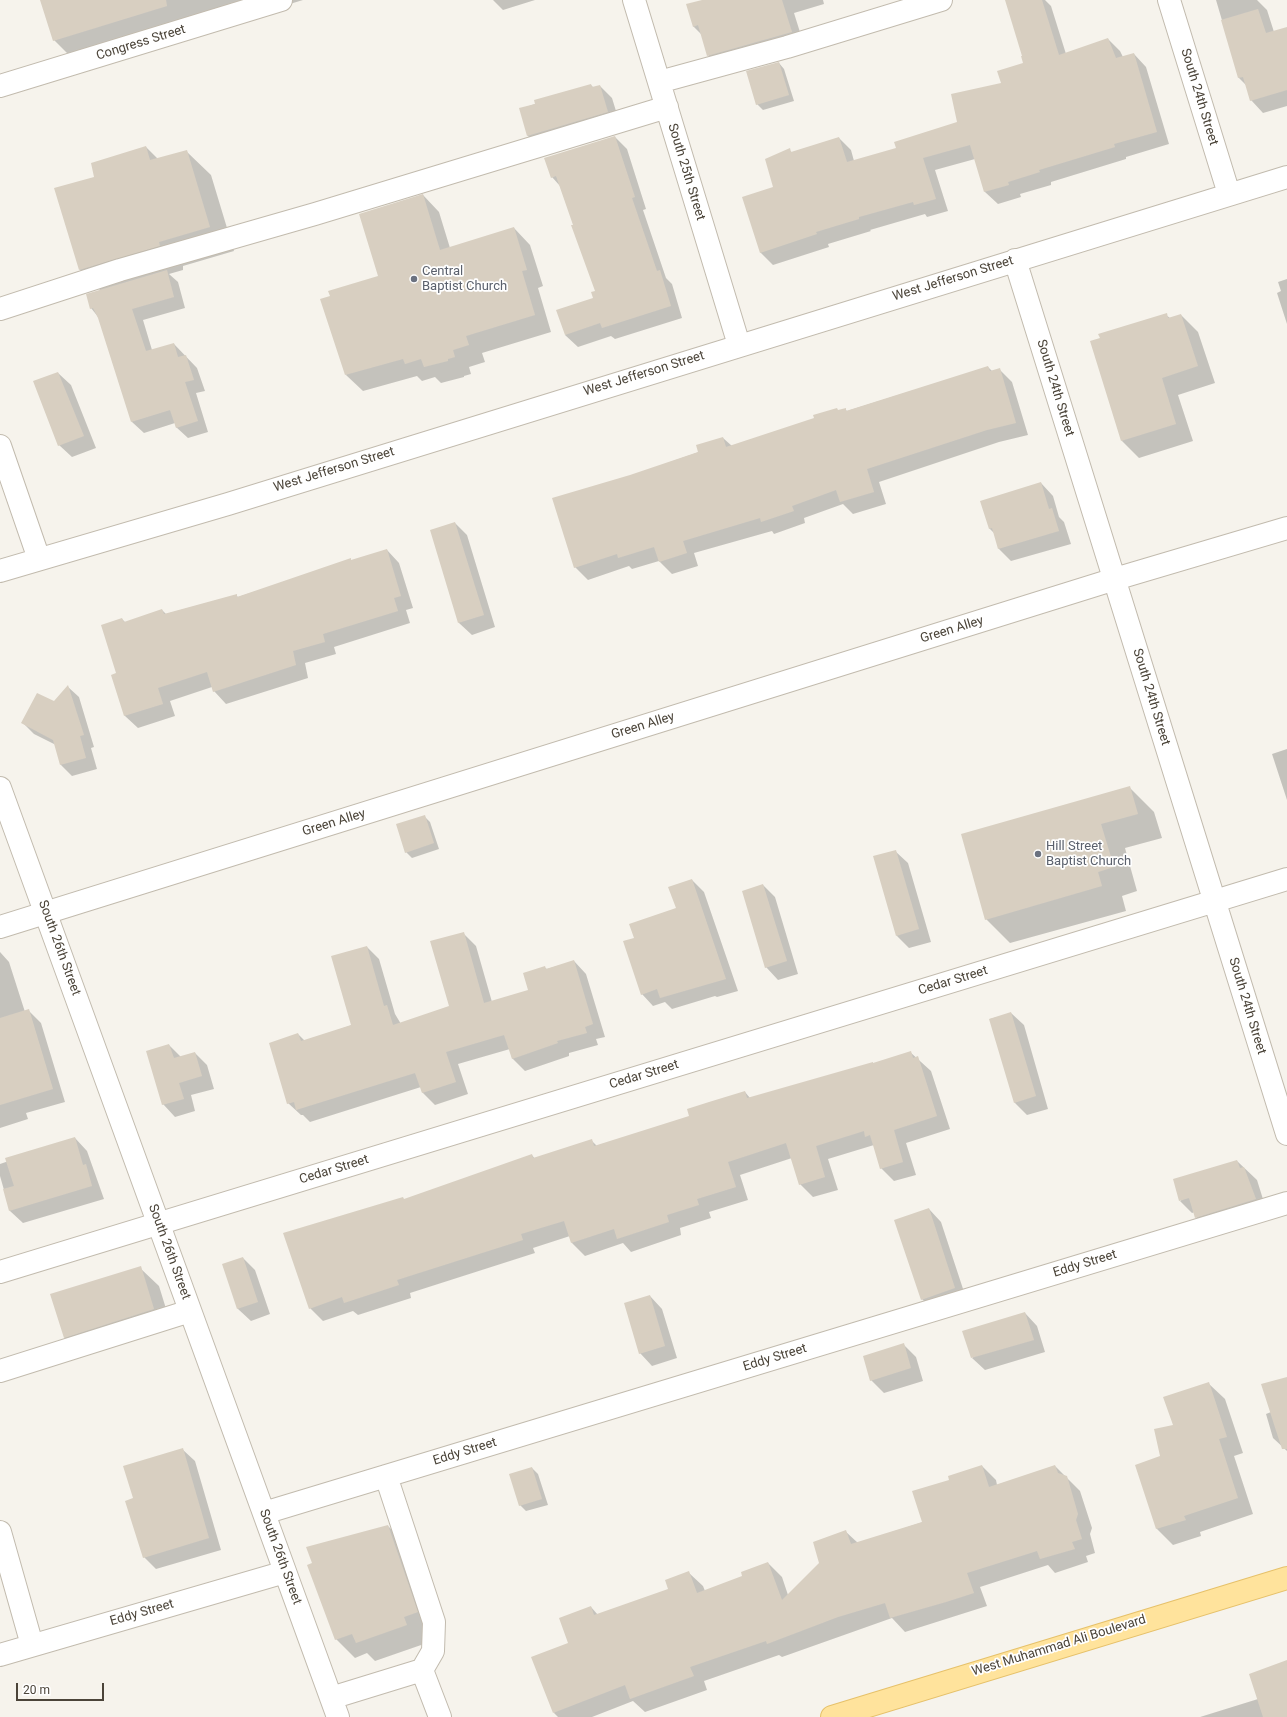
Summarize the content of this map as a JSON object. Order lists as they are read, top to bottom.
{
  "streets": {
    "main road": ["West Muhammad Ali Boulevard"],
    "street": [
      "Congress Street",
      "South 24th Street",
      "South 25th Street",
      "West Jefferson Street",
      "Green Alley",
      "South 26th Street",
      "Cedar Street",
      "Eddy Street"
    ]
  },
  "crossings": [
    ["South 24th Street", "West Jefferson Street"],
    ["South 24th Street", "Green Alley"],
    ["South 24th Street", "Cedar Street"],
    ["South 25th Street", "West Jefferson Street"],
    ["Green Alley", "South 26th Street"],
    ["South 26th Street", "Cedar Street"],
    ["South 26th Street", "Eddy Street"]
  ],
  "places": ["Central Baptist Church", "Hill Street Baptist Church"],
  "scale_bar": "20 m"
}
